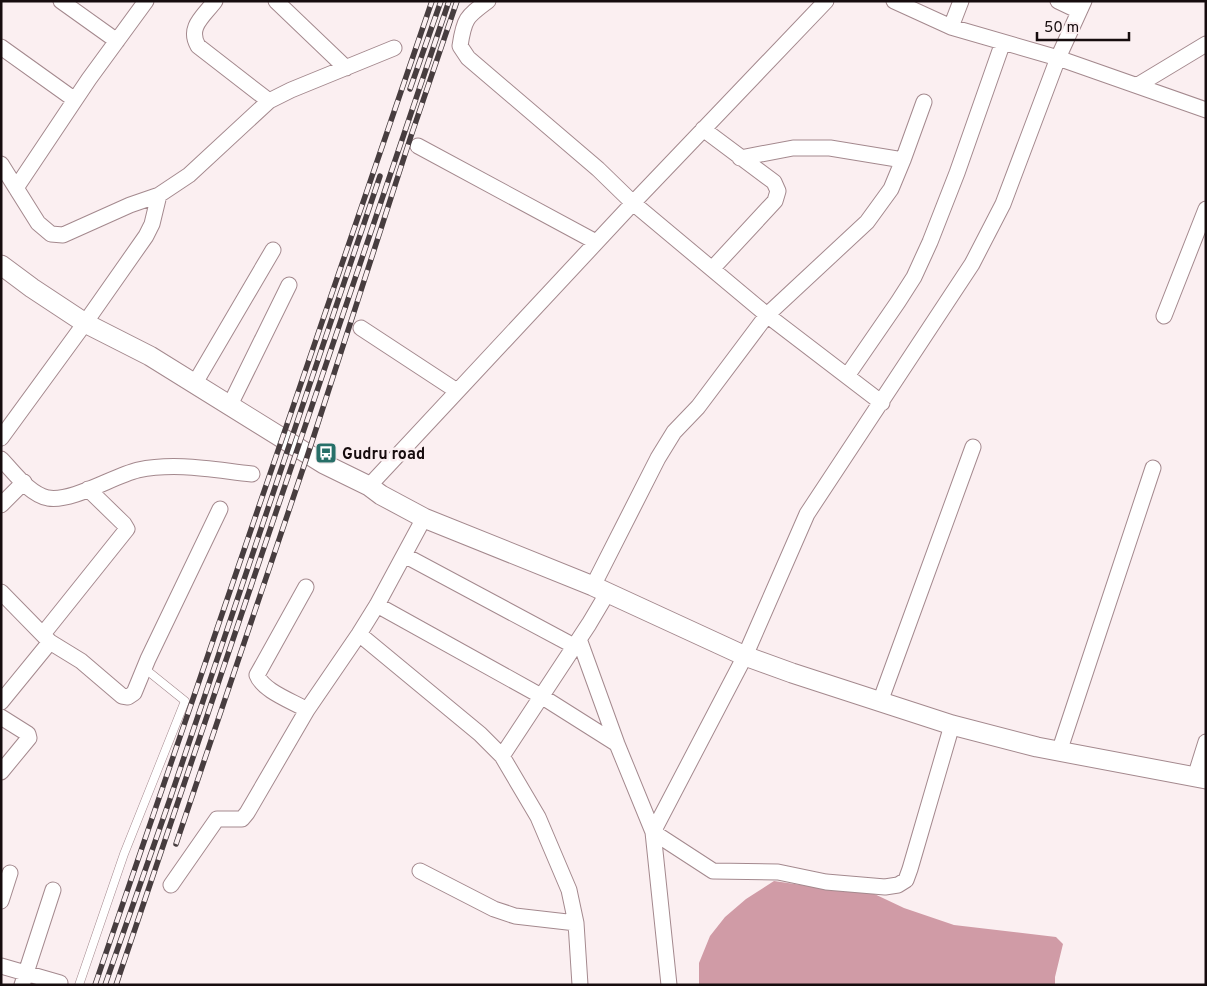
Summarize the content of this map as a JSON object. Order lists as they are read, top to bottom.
{
  "places": {
    "bus stop": ["Gudru road"]
  },
  "scale_bar": "50 m"
}
